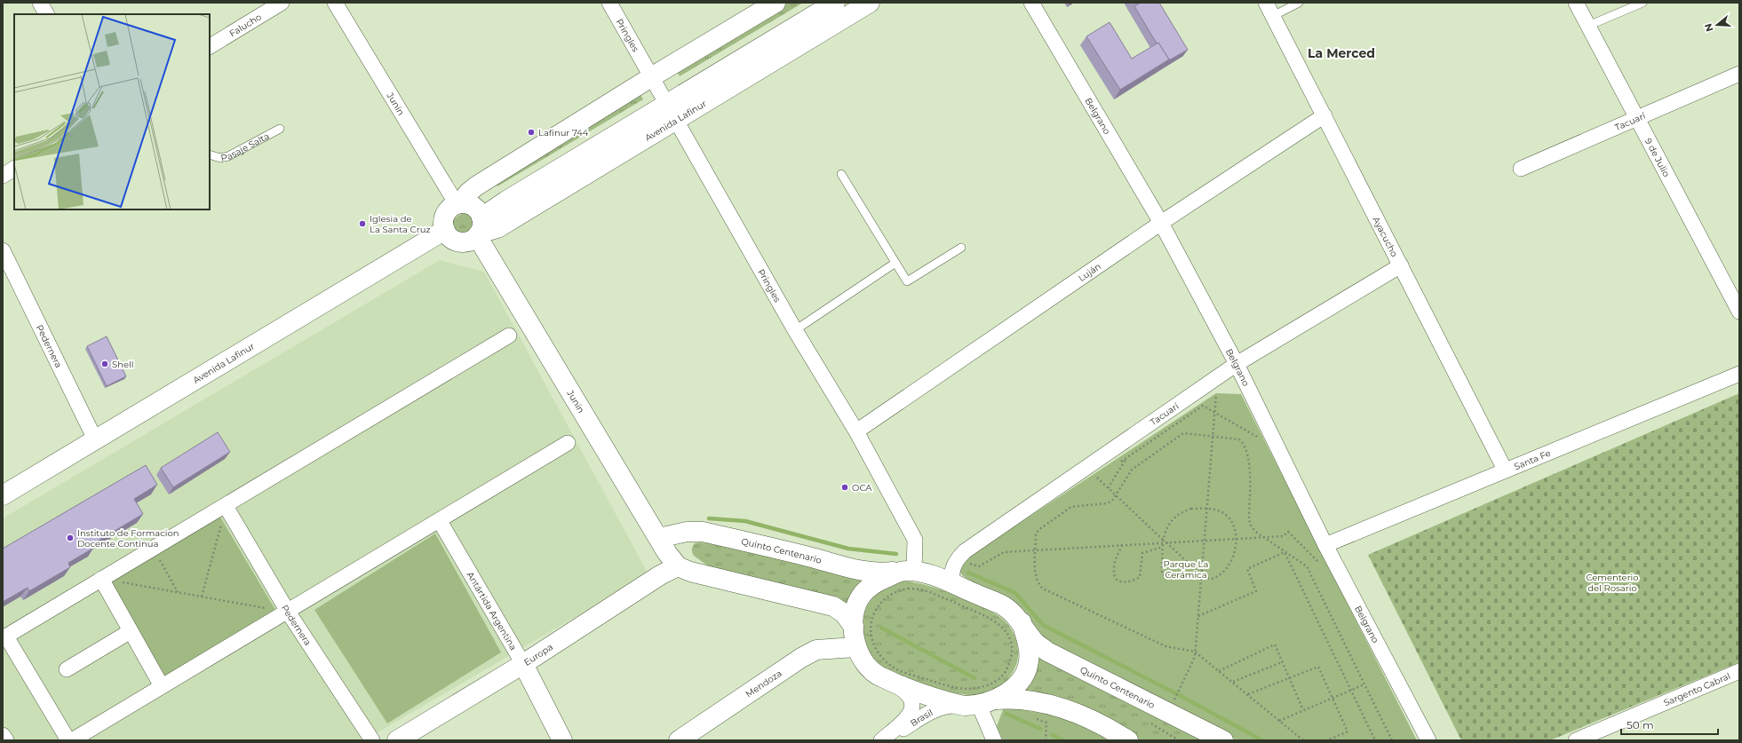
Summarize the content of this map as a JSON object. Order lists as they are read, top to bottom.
{
  "streets": {
    "main road": [
      "Junín",
      "Avenida Lafinur",
      "Quinto Centenario",
      "Antártida Argentina",
      "Europa",
      "Mendoza"
    ],
    "street": [
      "Falucho",
      "Pringles",
      "Belgrano",
      "Tacuarí",
      "9 de Julio",
      "Ayacucho",
      "Luján",
      "Pedernera",
      "Santa Fe",
      "Sargento Cabral",
      "Brasil"
    ],
    "lane": ["Pasaje Salta"]
  },
  "crossings": [
    ["Pringles", "Avenida Lafinur"],
    ["Pringles", "Luján"],
    ["Pringles", "Quinto Centenario"],
    ["Junín", "Avenida Lafinur"],
    ["Junín", "Quinto Centenario"],
    ["Junín", "Europa"],
    ["Belgrano", "Tacuarí"],
    ["Belgrano", "Luján"],
    ["Belgrano", "Santa Fe"],
    ["Avenida Lafinur", "Pedernera"],
    ["Tacuarí", "9 de Julio"],
    ["Tacuarí", "Ayacucho"],
    ["Ayacucho", "Luján"],
    ["Ayacucho", "Santa Fe"],
    ["Antártida Argentina", "Europa"]
  ],
  "districts": ["La Merced"],
  "parks": ["Parque La Cerámica", "Cementerio del Rosario"],
  "places": [
    "Lafinur 744",
    "Iglesia de La Santa Cruz",
    "Shell",
    "OCA",
    "Instituto de Formacion Docente Continua"
  ],
  "scale_bar": "50 m",
  "north": "left"
}
